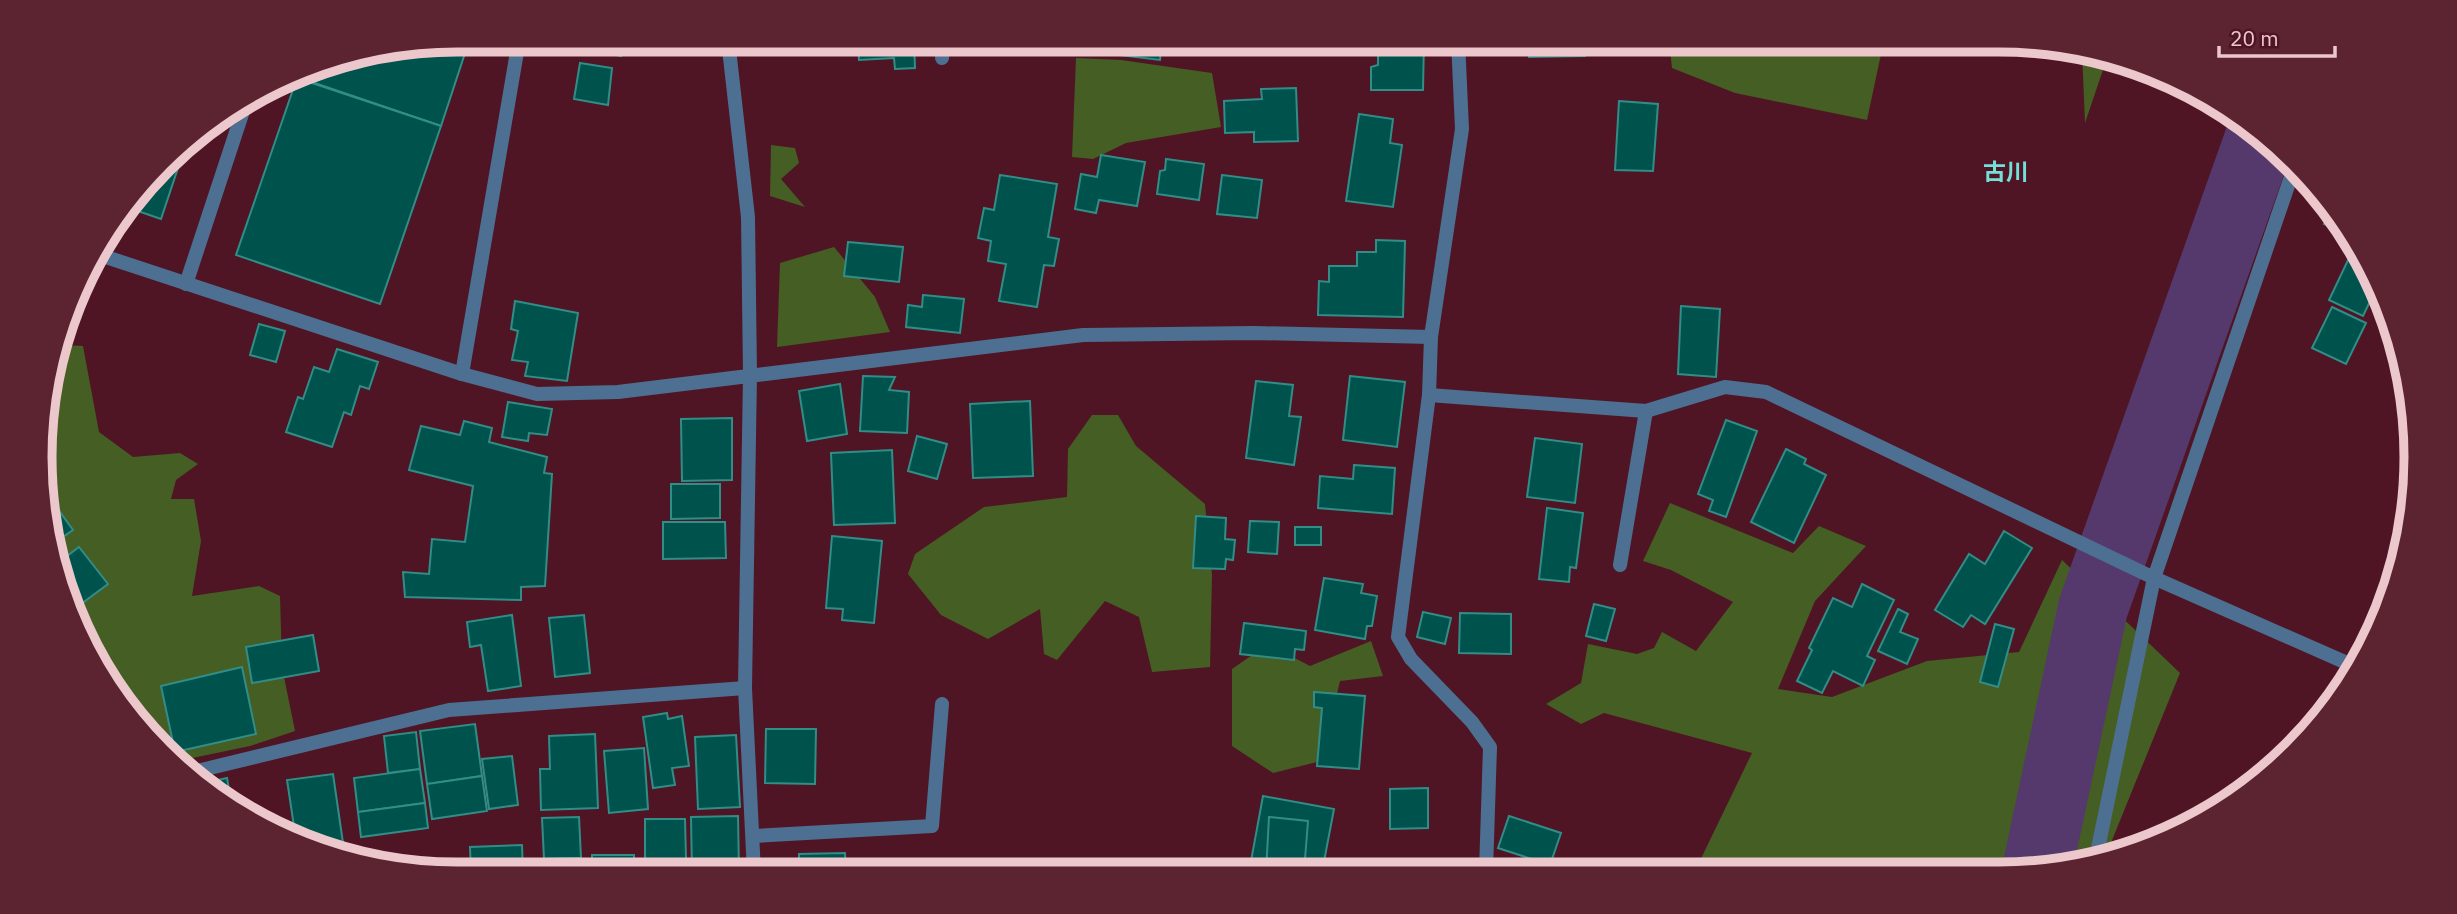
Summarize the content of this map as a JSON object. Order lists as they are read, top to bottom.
{
  "districts": ["古川"],
  "scale_bar": "20 m"
}
